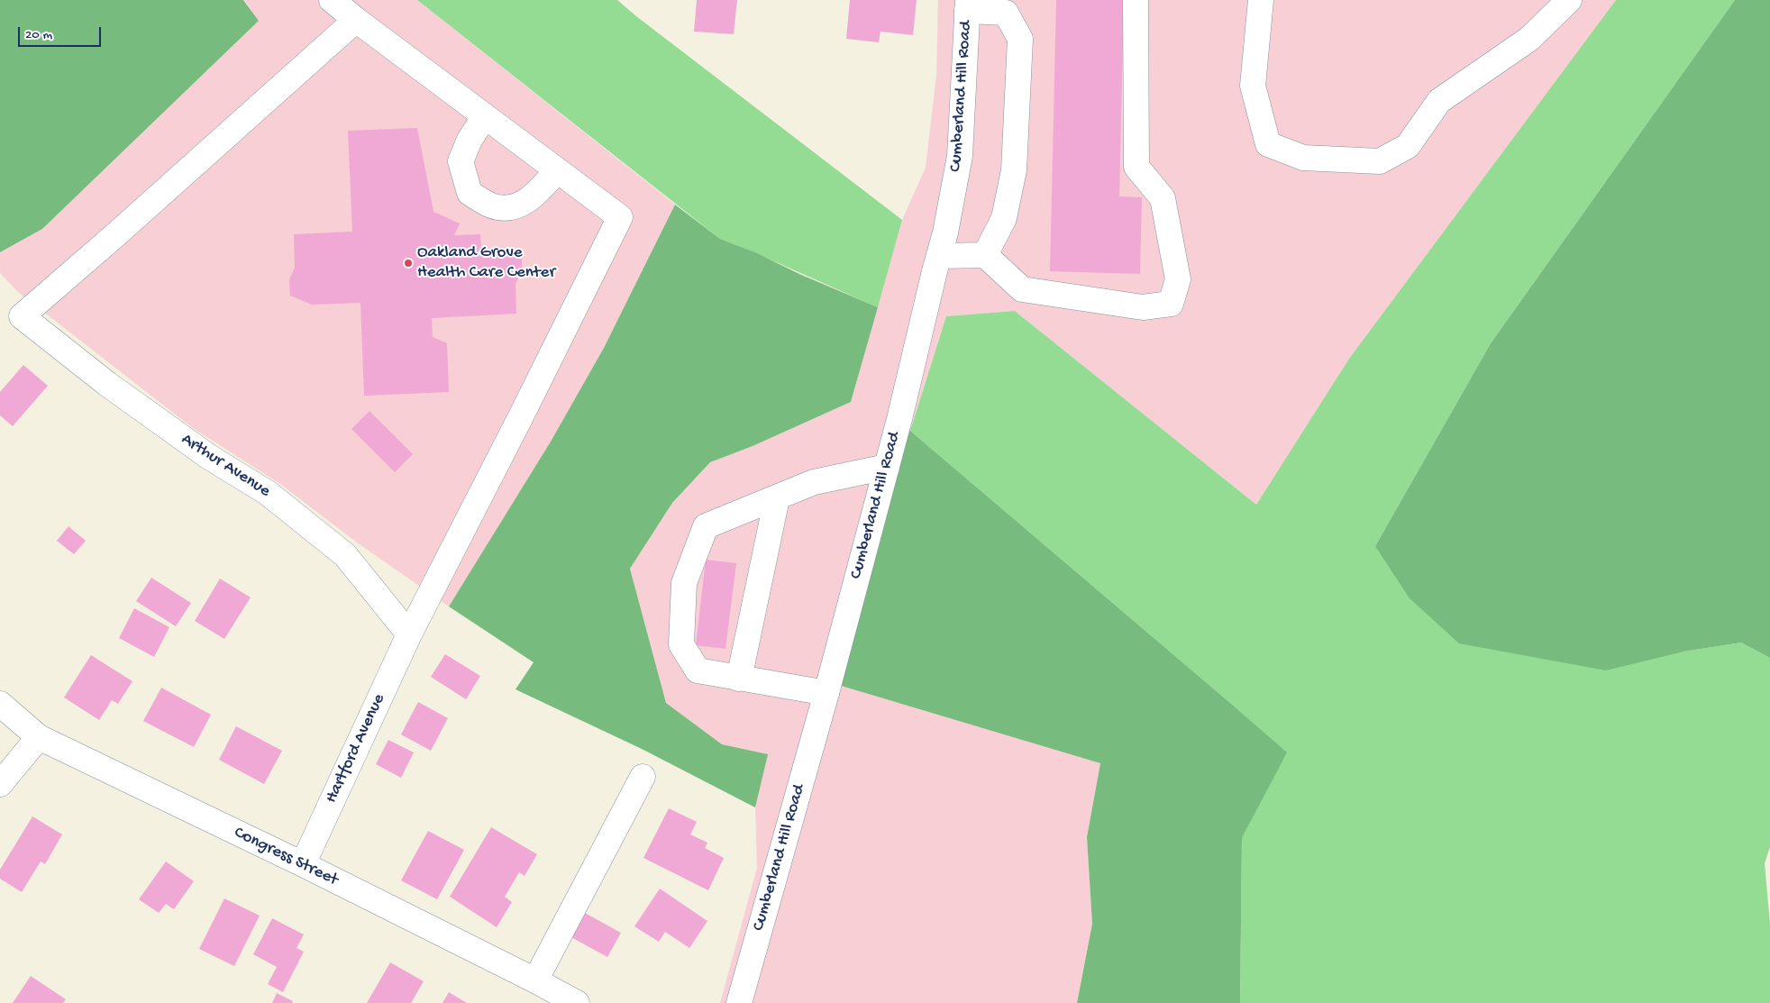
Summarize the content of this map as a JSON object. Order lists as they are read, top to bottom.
{
  "streets": {
    "street": [
      "Cumberland Hill Road",
      "Arthur Avenue",
      "Hartford Avenue",
      "Congress Street"
    ]
  },
  "crossings": [
    ["Arthur Avenue", "Hartford Avenue"],
    ["Hartford Avenue", "Congress Street"]
  ],
  "places": ["Oakland Grove Health Care Center"],
  "scale_bar": "20 m"
}
